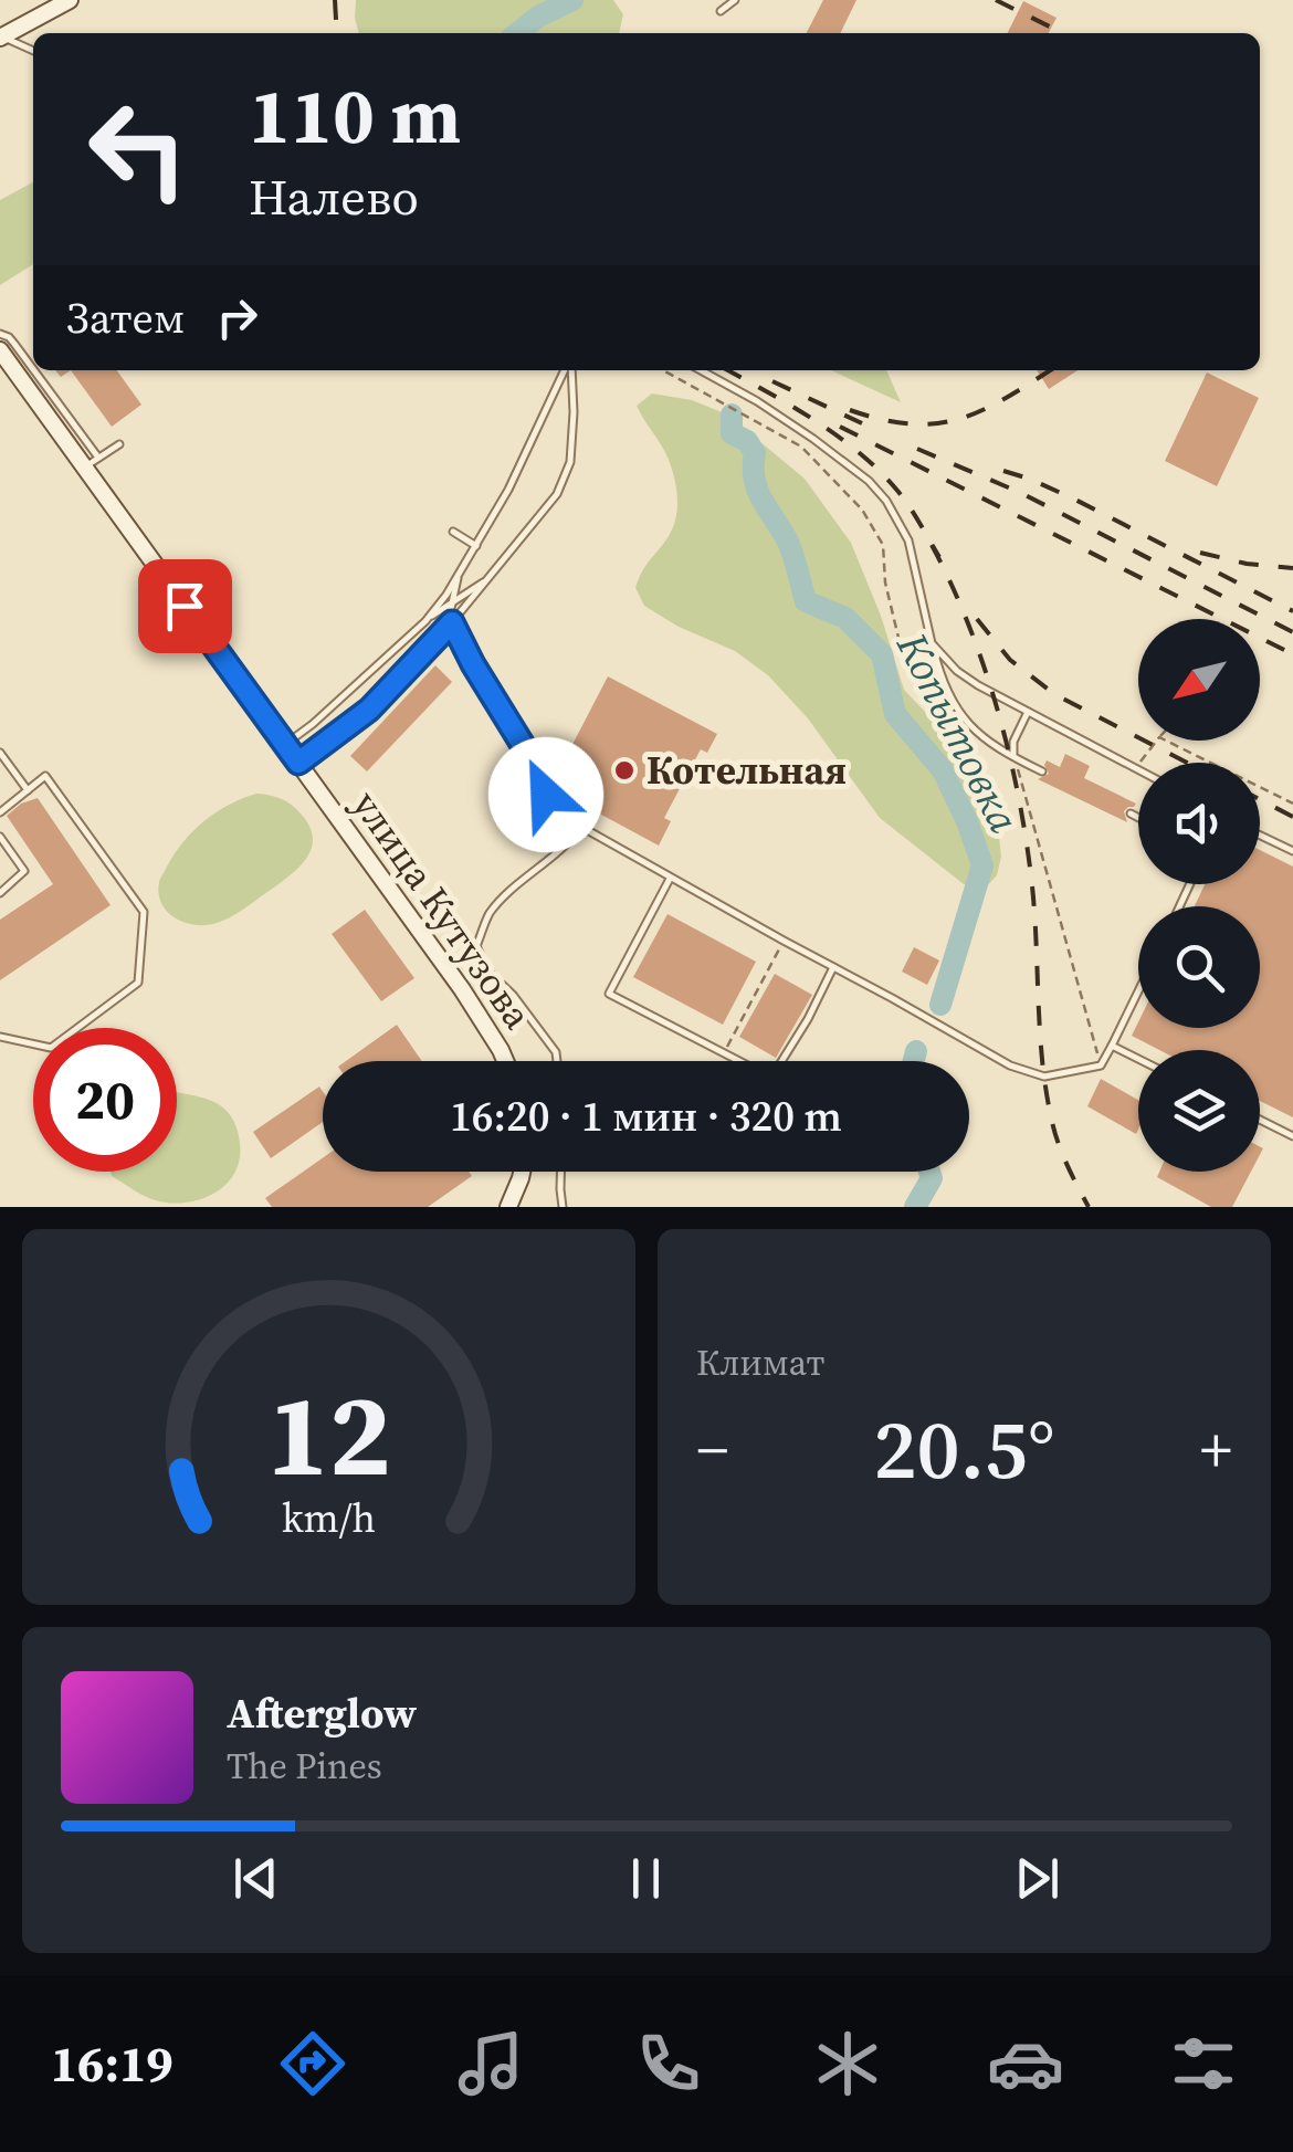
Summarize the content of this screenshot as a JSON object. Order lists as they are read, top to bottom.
{
  "streets": {
    "street": ["улица Кутузова"]
  },
  "water": ["Копытовка"],
  "places": ["Котельная"],
  "north": "bottom left",
  "page": {
    "turn": ["110 m", "Налево"],
    "then": "Затем",
    "limit": "20",
    "trip": "16:20 · 1 мин · 320 m",
    "tile": "Климат",
    "heat": ["−", "20.5°", "+"],
    "song": ["Afterglow", "The Pines"],
    "tabs": "16:19",
    "gauge": ["12", "km/h"]
  }
}
